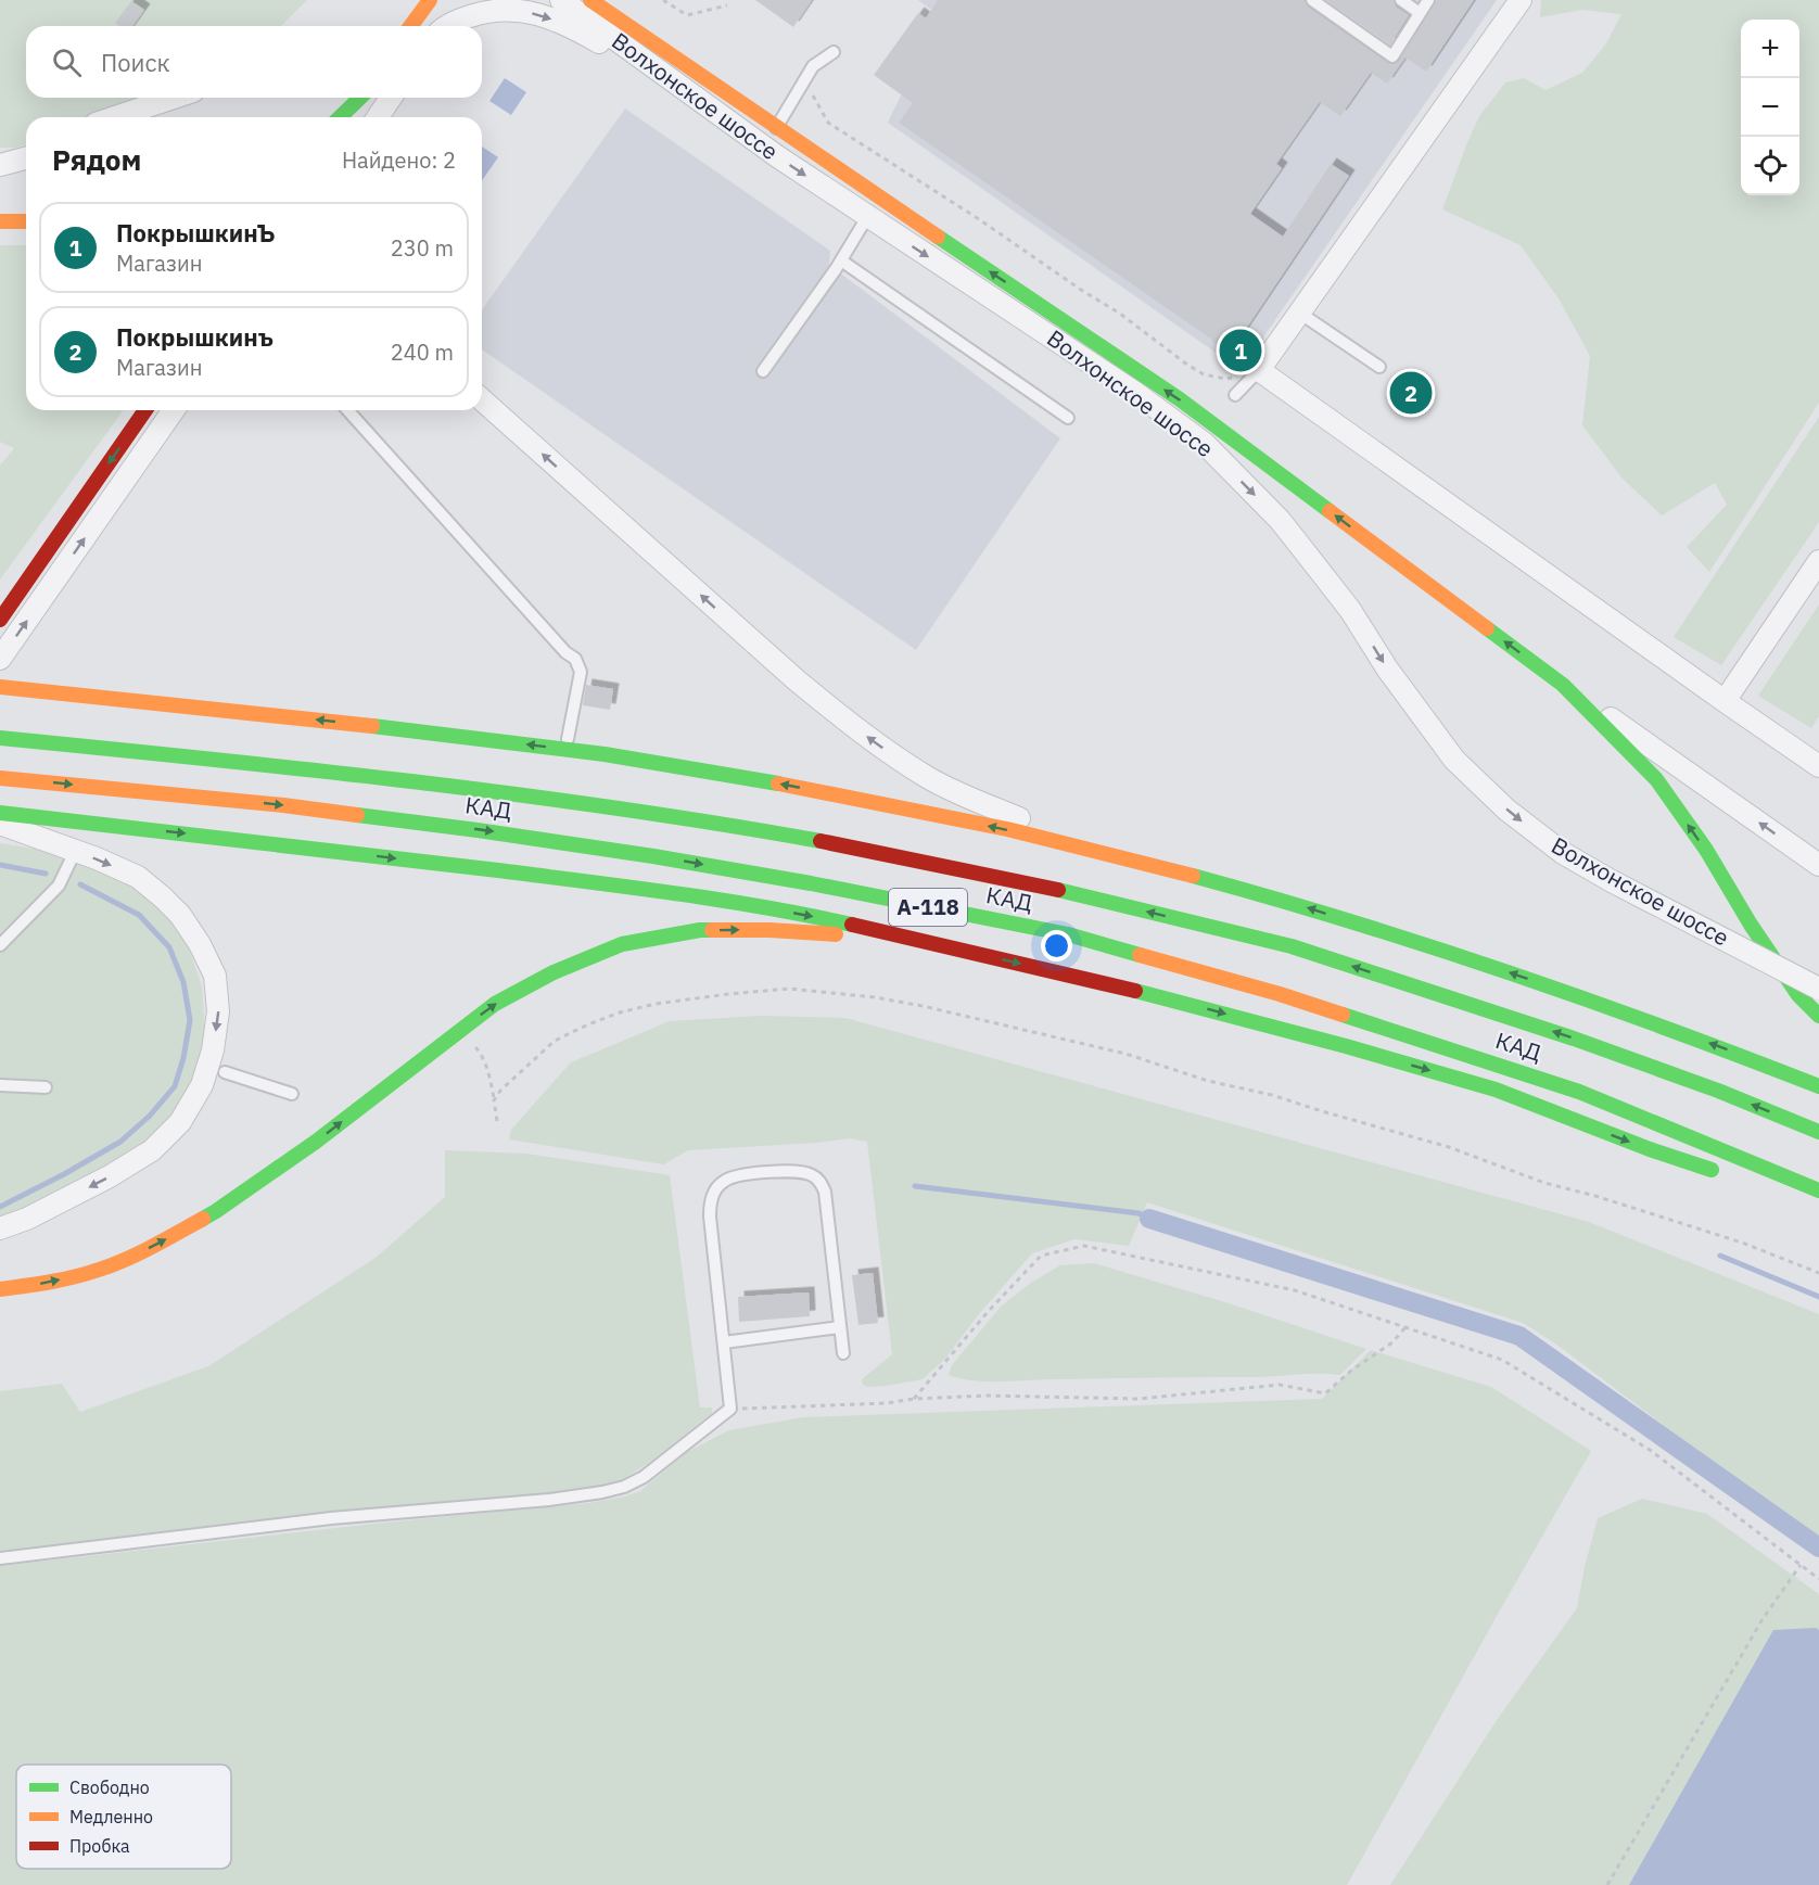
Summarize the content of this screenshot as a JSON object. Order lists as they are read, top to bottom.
{
  "streets": {
    "main road": ["Волхонское шоссе", "КАД", "А-118"]
  },
  "legend": ["Свободно", "Медленно", "Пробка"],
  "page": {
    "map_buttons": ["+", "−"],
    "search": "Поиск",
    "heading": ["Рядом", "Найдено: 2"],
    "list": [
      {
        "mark": "1",
        "name": "ПокрышкинЪ",
        "note": "Магазин",
        "value": "230 m"
      },
      {
        "mark": "2",
        "name": "Покрышкинъ",
        "note": "Магазин",
        "value": "240 m"
      }
    ],
    "pins": ["1", "2"]
  }
}
